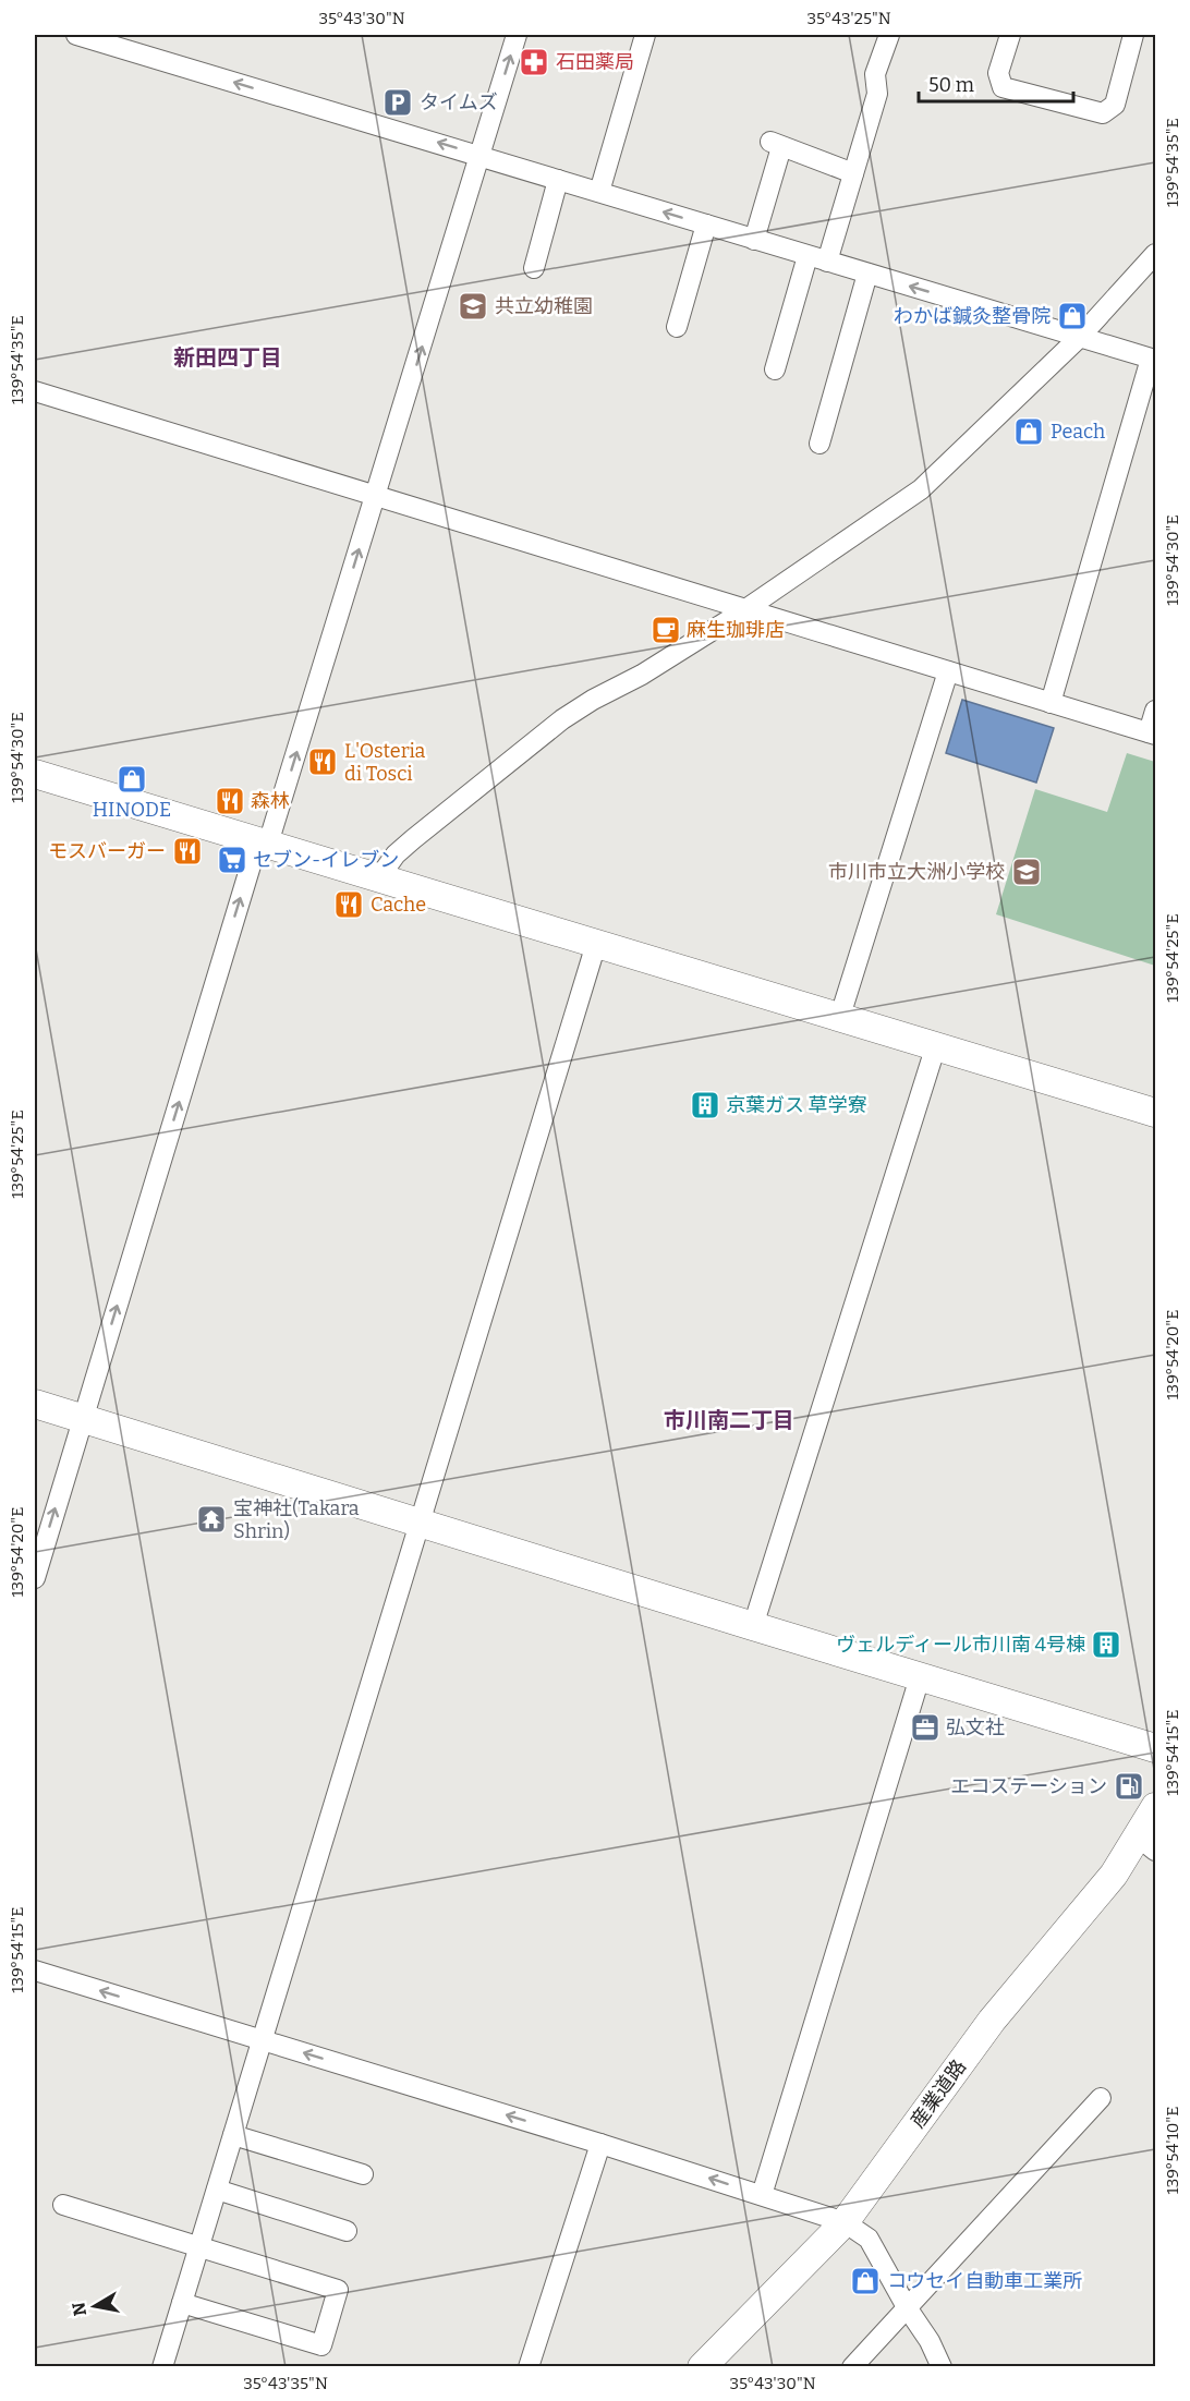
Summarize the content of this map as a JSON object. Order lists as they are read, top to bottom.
{
  "streets": {
    "street": ["産業道路"]
  },
  "districts": ["新田四丁目", "市川南二丁目"],
  "places": {
    "pharmacy": ["石田薬局"],
    "parking": ["タイムズ"],
    "school or university": ["共立幼稚園", "市川市立大洲小学校"],
    "shop": [
      "わかば鍼灸整骨院",
      "Peach",
      "HINODE",
      "コウセイ自動車工業所"
    ],
    "cafe": ["麻生珈琲店"],
    "restaurant": [
      "L'Osteria di Tosci",
      "森林",
      "モスバーガー",
      "Cache"
    ],
    "supermarket": ["セブン-イレブン"],
    "building": ["京葉ガス 草学寮", "ヴェルディール市川南 4号棟"],
    "temple": ["宝神社(Takara Shrin)"],
    "office": ["弘文社"],
    "fuel station": ["エコステーション"]
  },
  "scale_bar": "50 m",
  "north": "left",
  "coordinates": [
    "35°43'30\"N",
    "35°43'25\"N",
    "139°54'35\"E",
    "139°54'30\"E",
    "139°54'25\"E",
    "139°54'20\"E",
    "139°54'15\"E",
    "139°54'10\"E",
    "35°43'35\"N"
  ]
}
